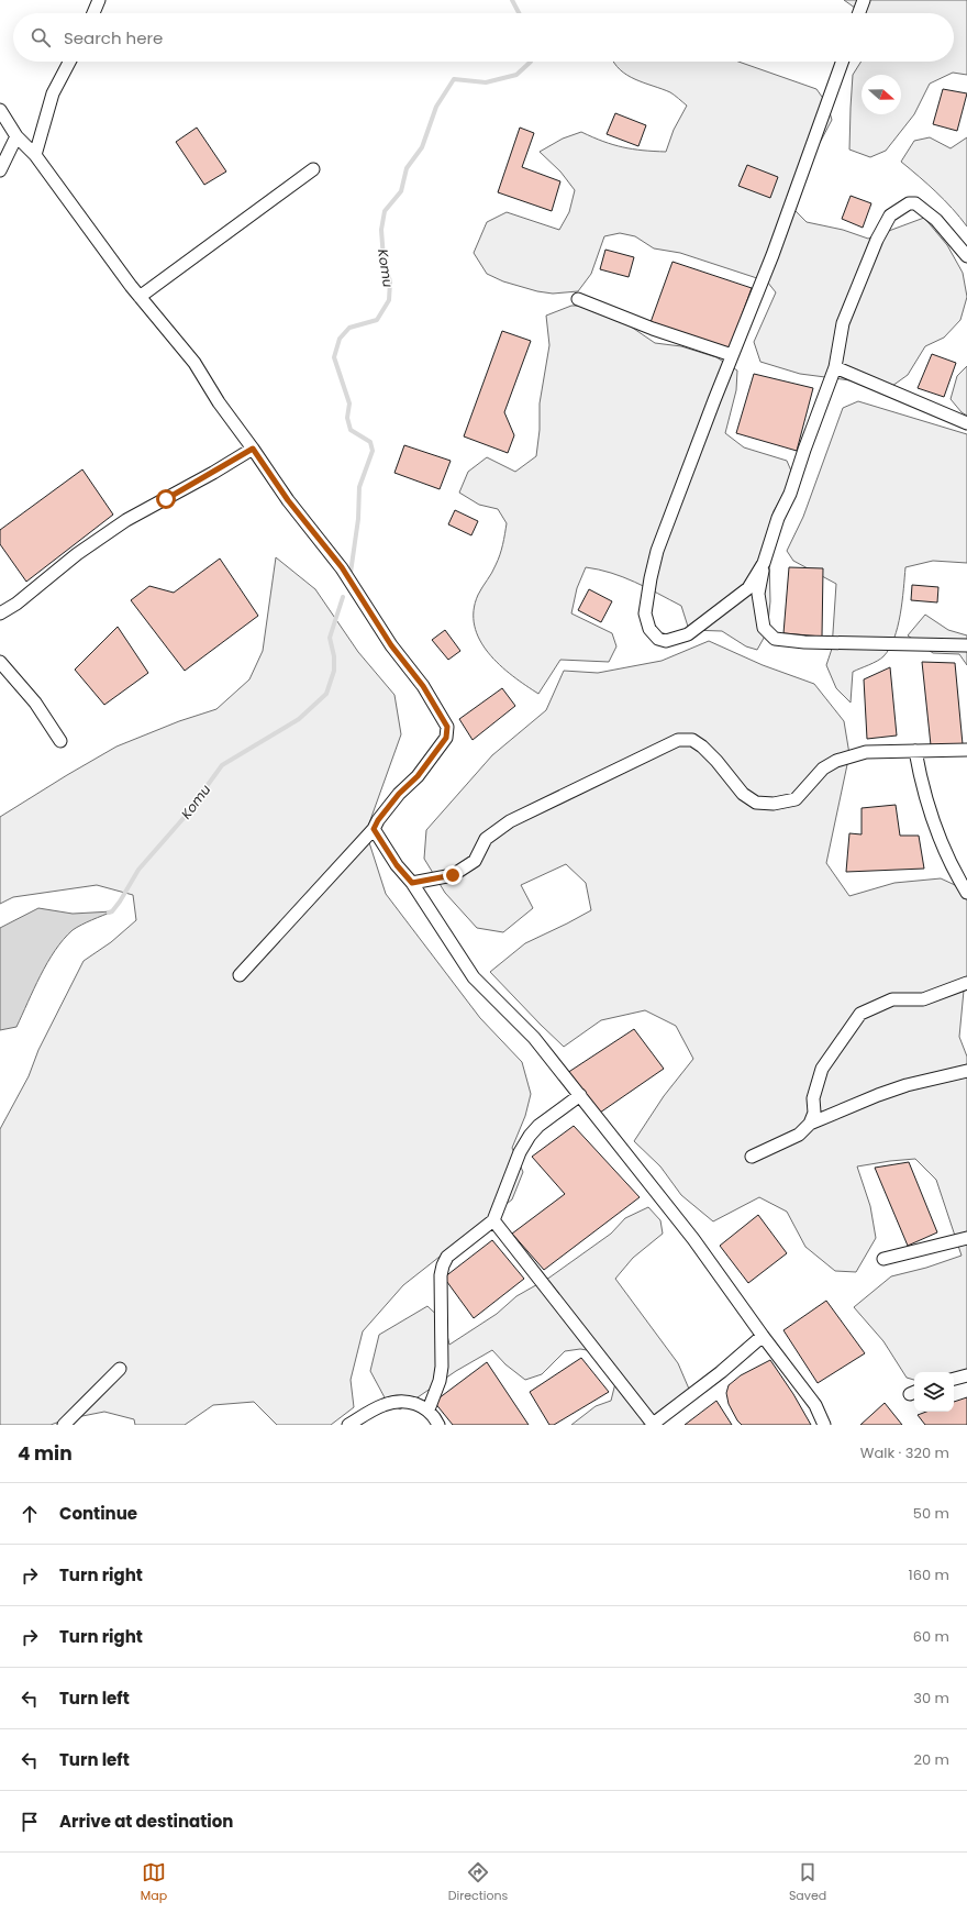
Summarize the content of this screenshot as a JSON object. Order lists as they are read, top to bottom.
{
  "water": ["Komu"],
  "north": "right",
  "page": {
    "search": "Search here",
    "heading": ["4 min", "Walk · 320 m"],
    "list": [
      ["Continue", "50 m"],
      ["Turn right", "160 m"],
      ["Turn right", "60 m"],
      ["Turn left", "30 m"],
      ["Turn left", "20 m"],
      "Arrive at destination"
    ],
    "nav": ["Map", "Directions", "Saved"]
  }
}
